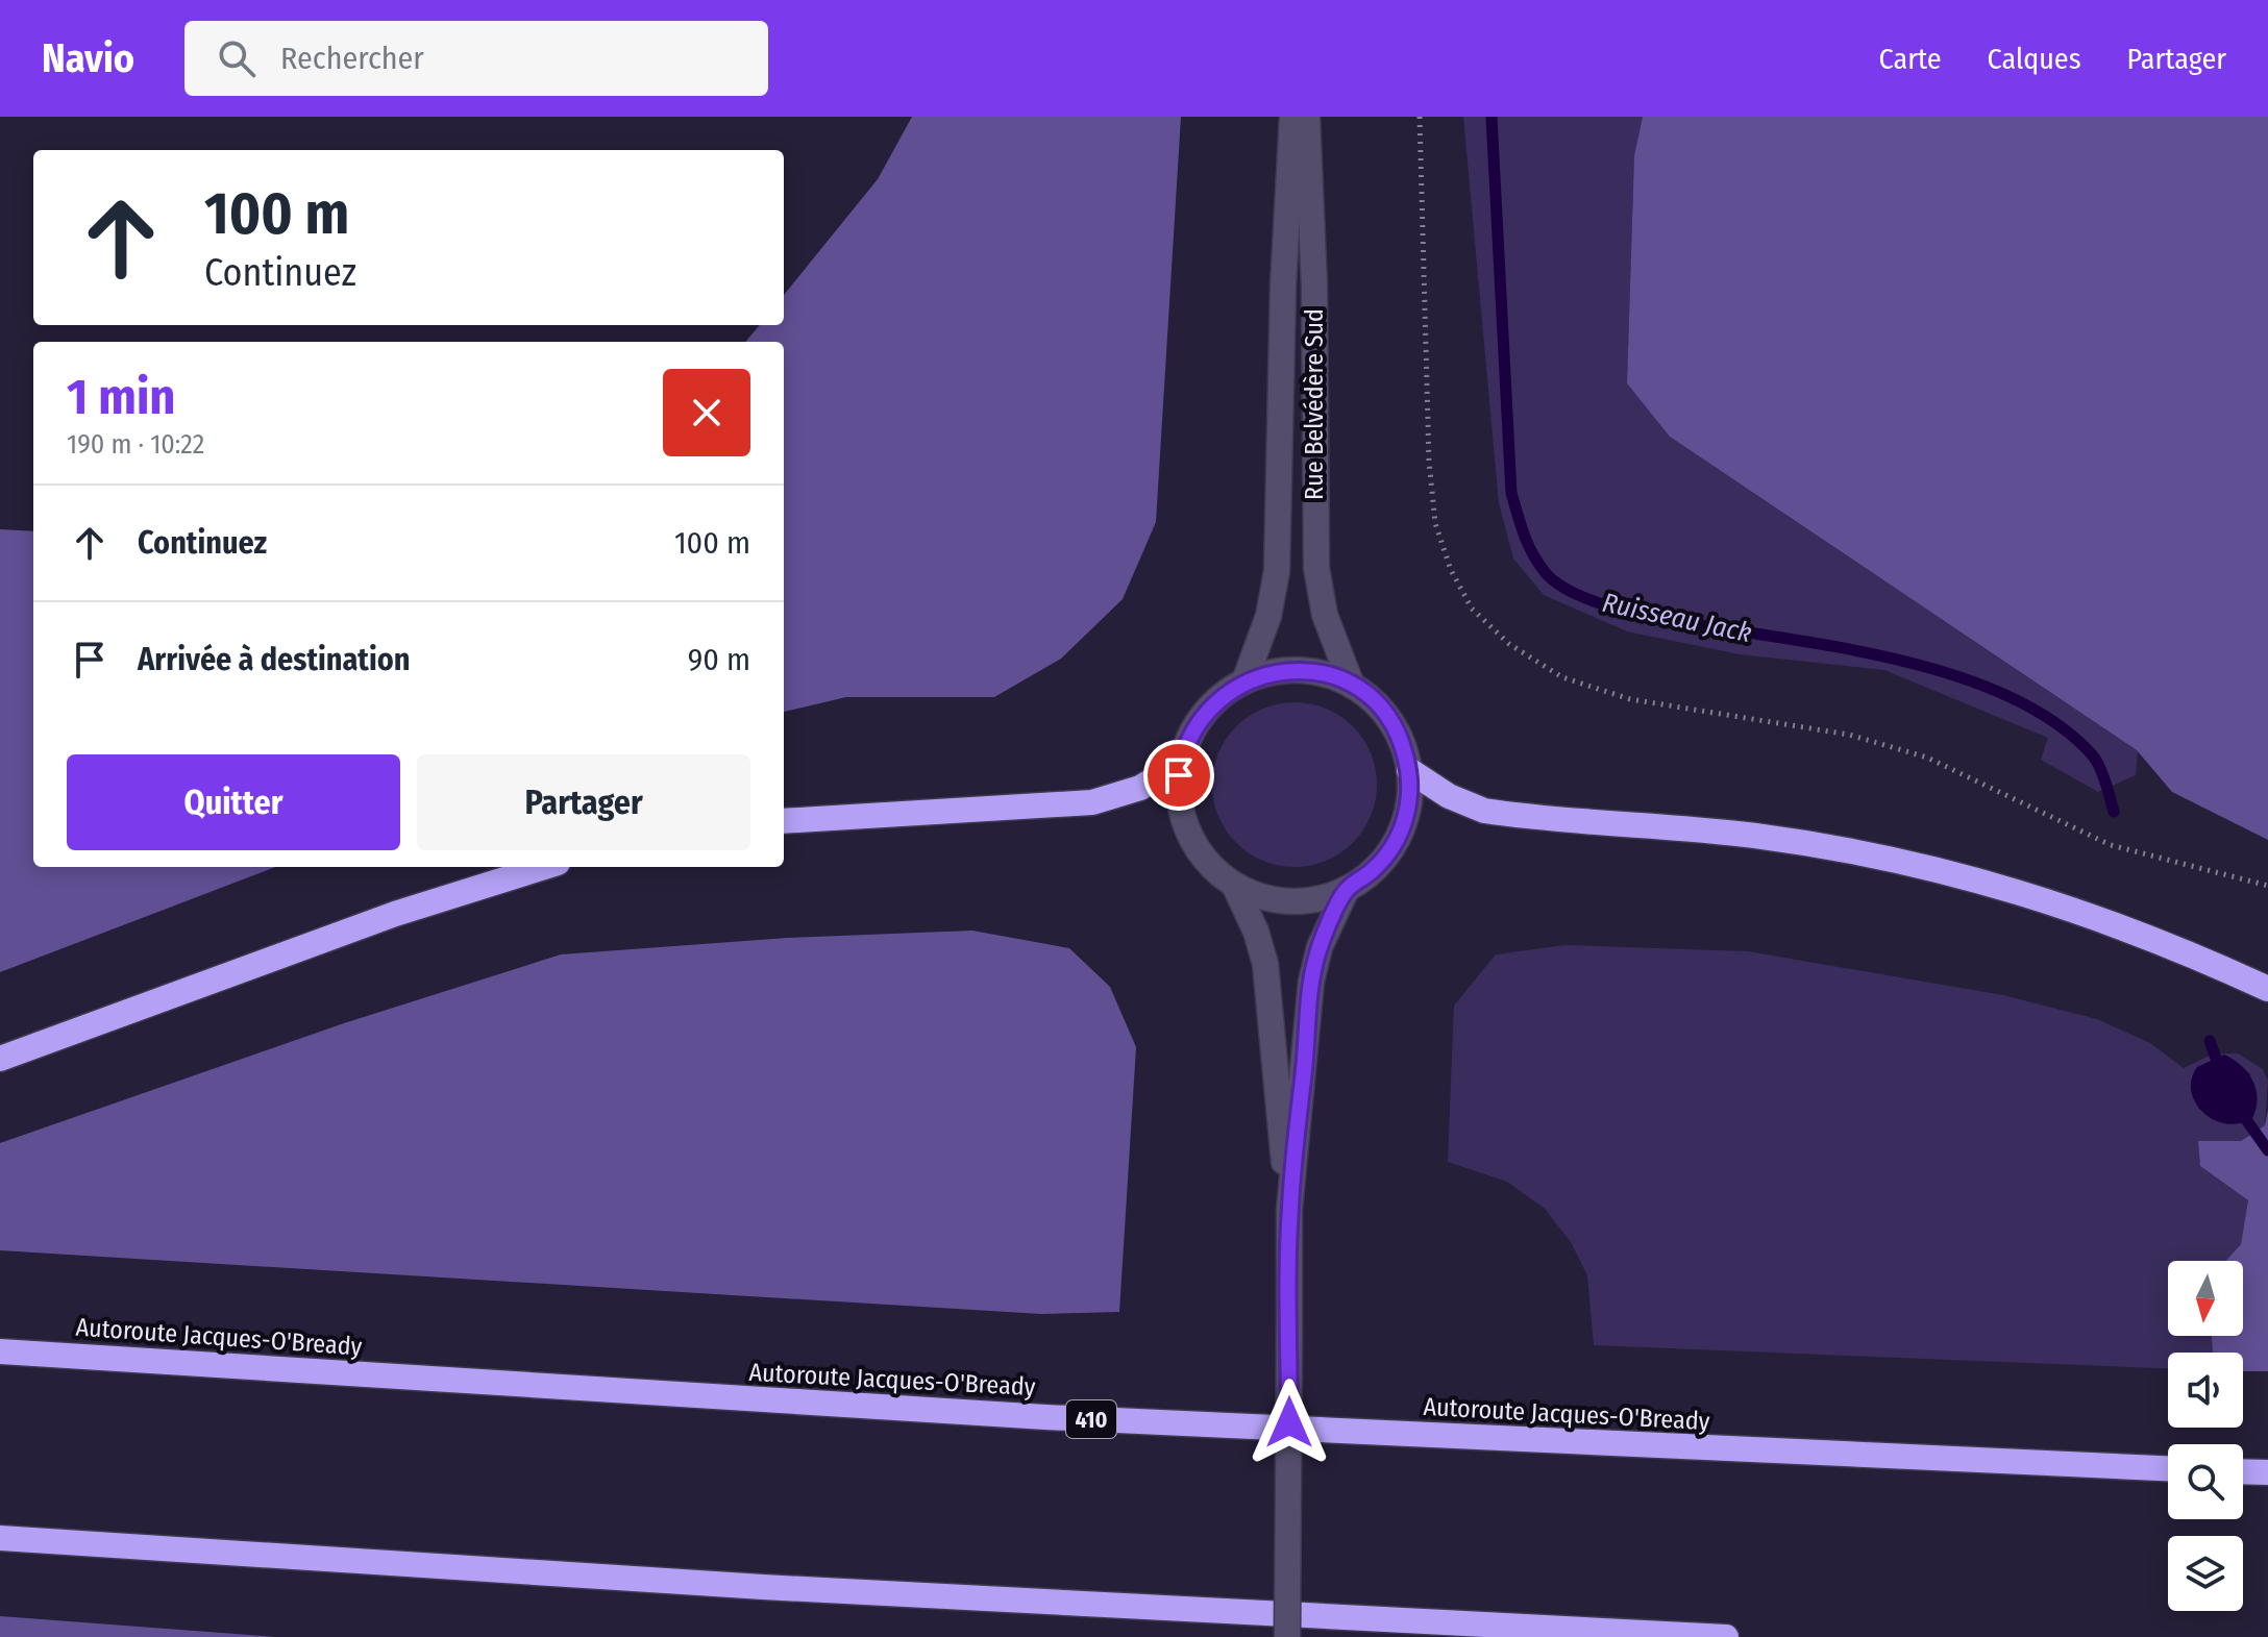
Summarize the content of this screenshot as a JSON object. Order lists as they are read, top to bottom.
{
  "streets": {
    "highway": ["Autoroute Jacques-O'Bready", "410"],
    "street": ["Rue Belvédère Sud"]
  },
  "water": ["Ruisseau Jack"],
  "north": "bottom",
  "page": {
    "header": "Navio",
    "search": "Rechercher",
    "nav": ["Carte", "Calques", "Partager"],
    "turn": ["100 m", "Continuez"],
    "heading": ["1 min", "190 m · 10:22"],
    "list": [
      {
        "name": "Continuez",
        "value": "100 m"
      },
      {
        "name": "Arrivée à destination",
        "value": "90 m"
      }
    ],
    "buttons": ["Quitter", "Partager"]
  }
}
